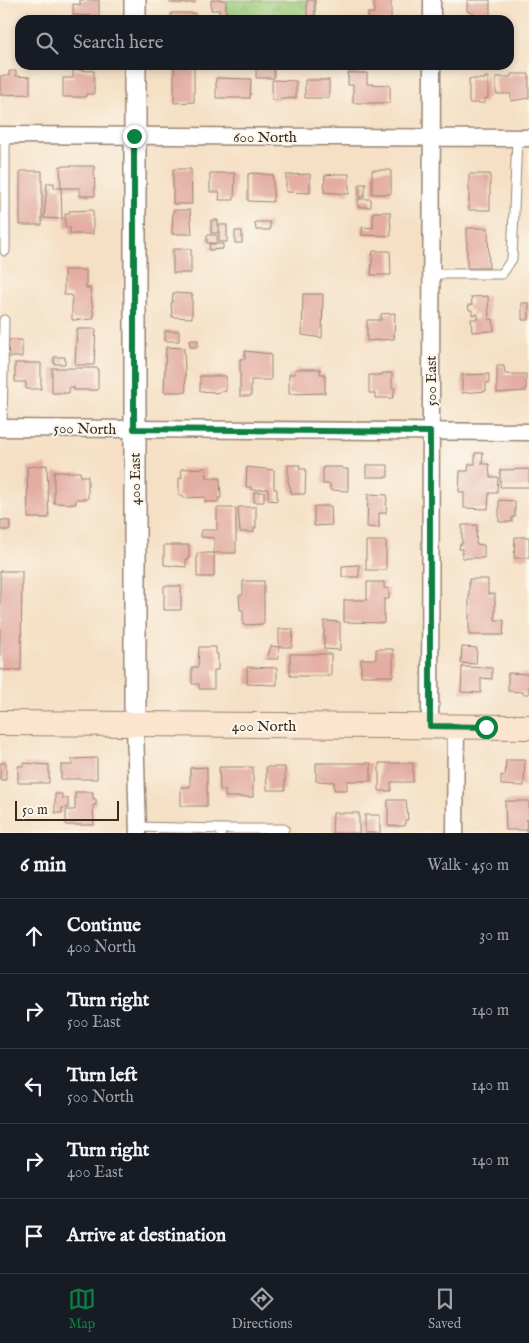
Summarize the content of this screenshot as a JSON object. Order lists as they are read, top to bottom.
{
  "streets": {
    "main road": ["400 North"],
    "street": [
      "600 North",
      "500 East",
      "500 North",
      "400 East"
    ]
  },
  "crossings": [
    ["600 North", "500 East"],
    ["600 North", "400 East"],
    ["500 East", "500 North"],
    ["500 East", "400 North"],
    ["500 North", "400 East"],
    ["400 East", "400 North"]
  ],
  "scale_bar": "50 m",
  "page": {
    "search": "Search here",
    "scale": "50 m",
    "heading": ["6 min", "Walk · 450 m"],
    "list": [
      ["Continue", "400 North", "30 m"],
      ["Turn right", "500 East", "140 m"],
      ["Turn left", "500 North", "140 m"],
      ["Turn right", "400 East", "140 m"],
      "Arrive at destination"
    ],
    "nav": ["Map", "Directions", "Saved"]
  }
}
